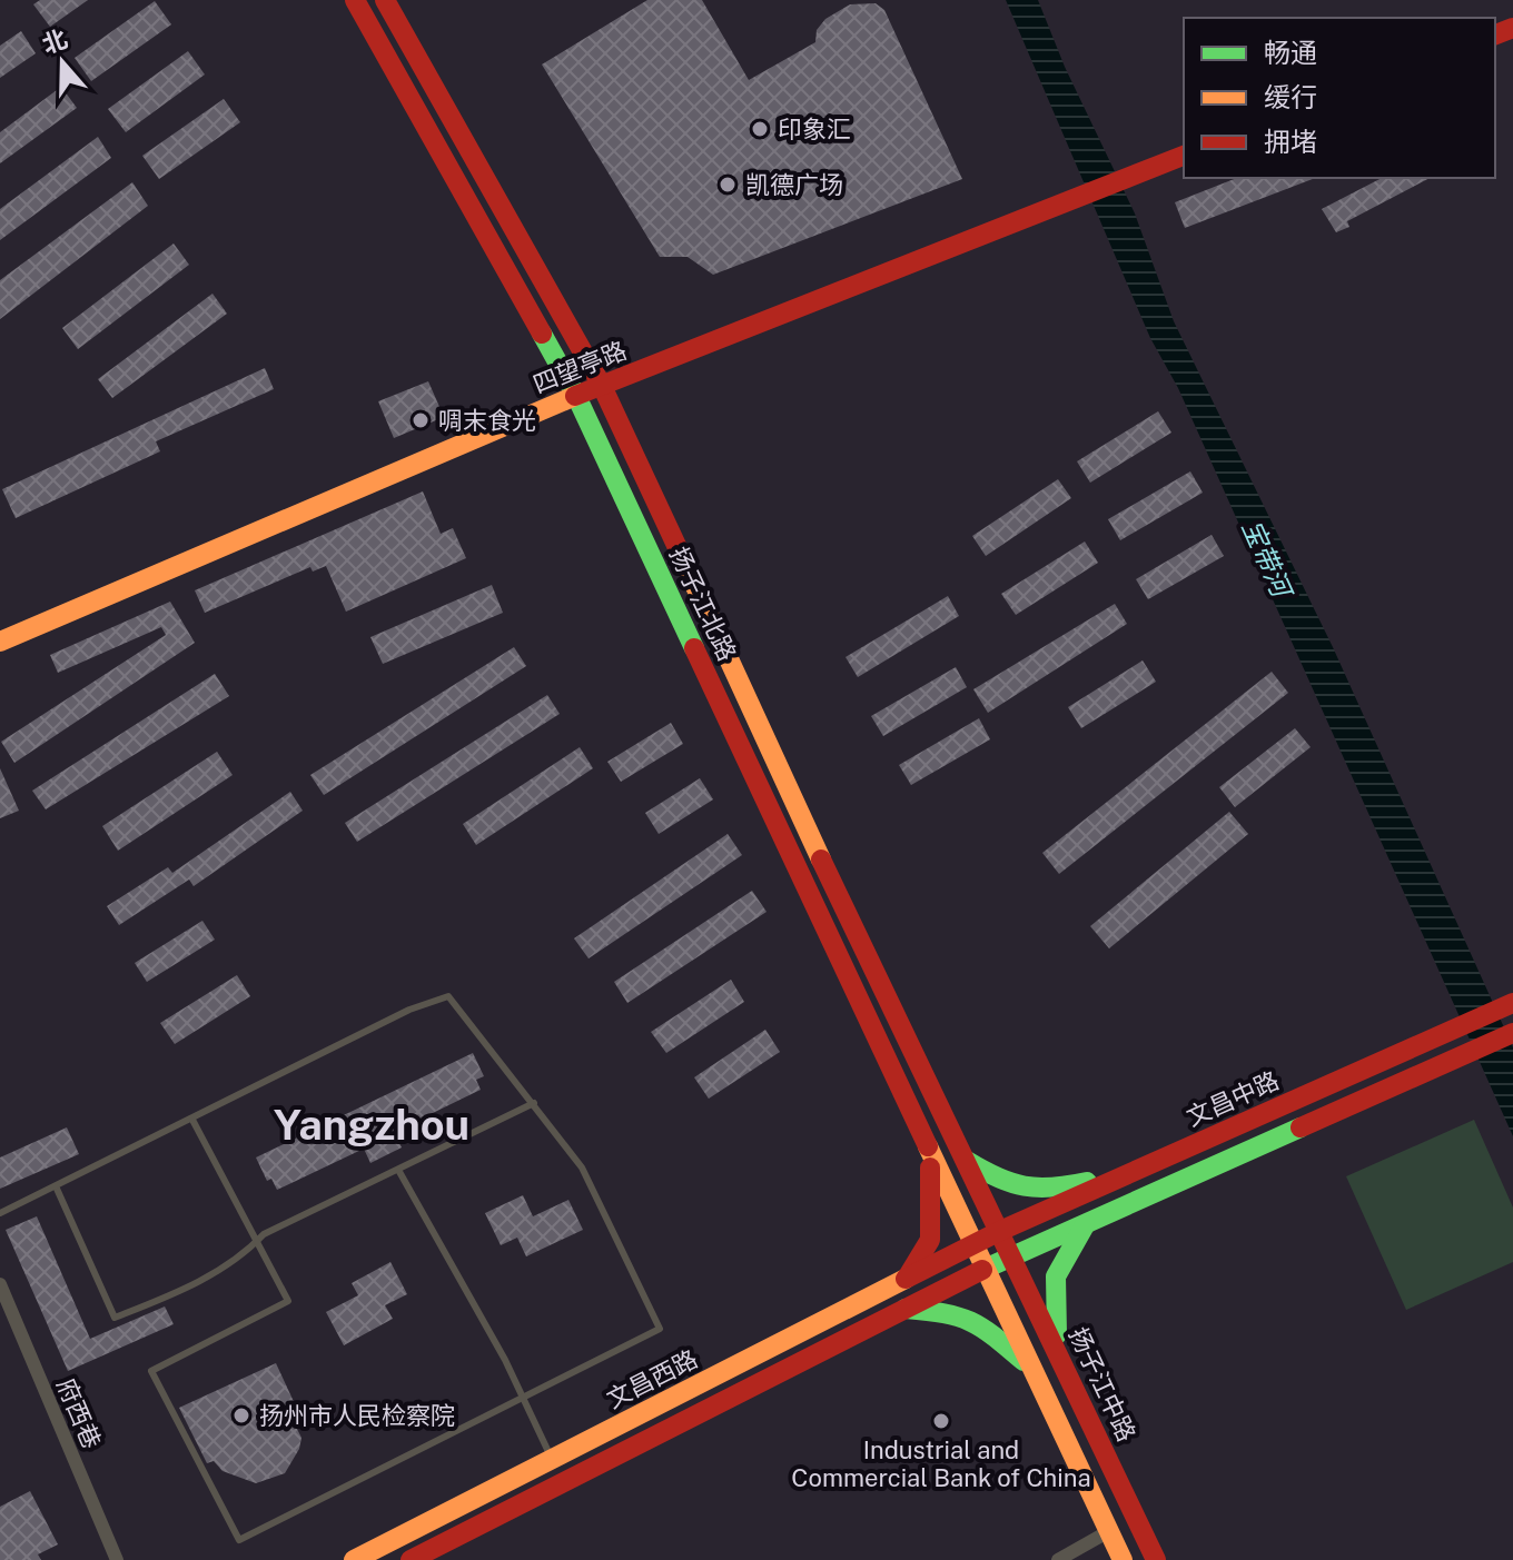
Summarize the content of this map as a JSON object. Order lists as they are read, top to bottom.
{
  "streets": {
    "main road": [
      "四望亭路",
      "扬子江北路",
      "文昌中路",
      "文昌西路",
      "扬子江中路"
    ],
    "street": ["府西巷"]
  },
  "crossings": [
    ["四望亭路", "扬子江北路"],
    ["扬子江北路", "文昌中路"],
    ["扬子江北路", "文昌西路"],
    ["扬子江北路", "扬子江中路"],
    ["文昌中路", "文昌西路"],
    ["文昌中路", "扬子江中路"]
  ],
  "districts": ["Yangzhou"],
  "water": ["宝带河"],
  "places": [
    "印象汇",
    "凯德广场",
    "啁末食光",
    "扬州市人民检察院",
    "Industrial and Commercial Bank of China"
  ],
  "legend": ["畅通", "缓行", "拥堵"],
  "north": "top"
}
